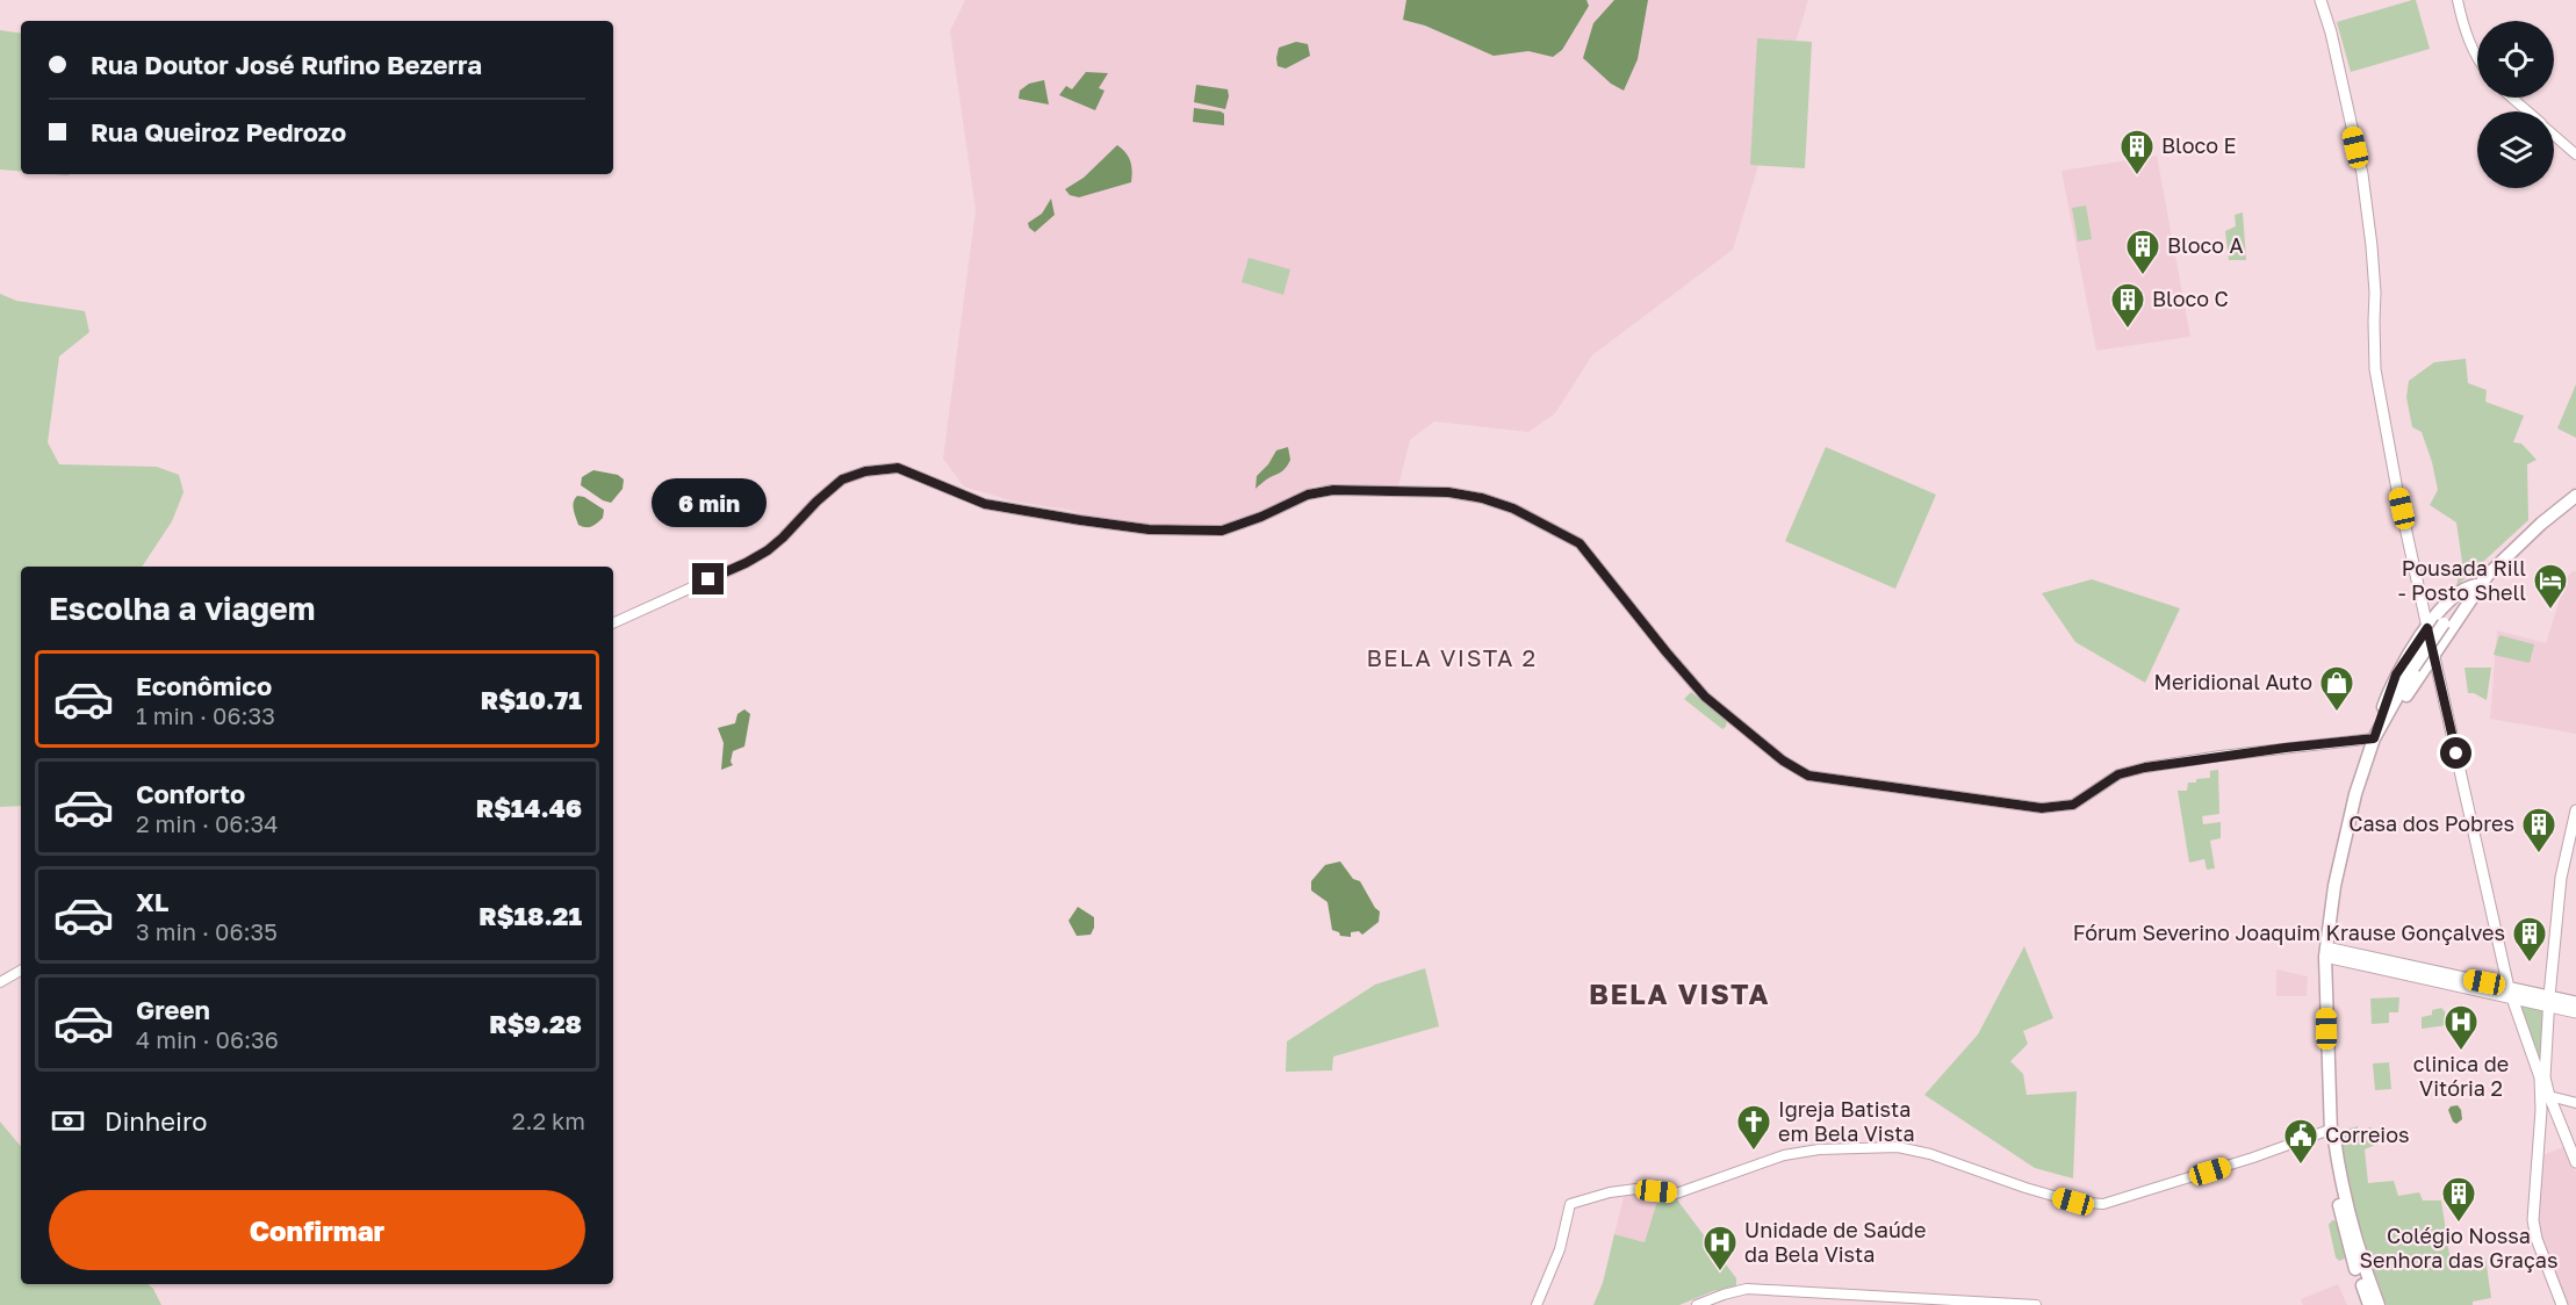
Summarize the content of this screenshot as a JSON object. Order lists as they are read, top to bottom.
{
  "districts": ["BELA VISTA 2", "BELA VISTA"],
  "places": {
    "building": [
      "Bloco E",
      "Bloco A",
      "Bloco C",
      "Casa dos Pobres",
      "Fórum Severino Joaquim Krause Gonçalves",
      "Colégio Nossa Senhora das Graças"
    ],
    "hotel": ["Pousada Rill - Posto Shell"],
    "shop": ["Meridional Auto"],
    "hospital": ["clinica de Vitória 2", "Unidade de Saúde da Bela Vista"],
    "church": ["Igreja Batista em Bela Vista"],
    "public building": ["Correios"]
  },
  "page": {
    "banner": ["Rua Doutor José Rufino Bezerra", "Rua Queiroz Pedrozo"],
    "bubble": "6 min",
    "heading": "Escolha a viagem",
    "list": [
      {
        "name": "Econômico",
        "note": "1 min · 06:33",
        "value": "R$10.71"
      },
      {
        "name": "Conforto",
        "note": "2 min · 06:34",
        "value": "R$14.46"
      },
      {
        "name": "XL",
        "note": "3 min · 06:35",
        "value": "R$18.21"
      },
      {
        "name": "Green",
        "note": "4 min · 06:36",
        "value": "R$9.28"
      }
    ],
    "pay": ["Dinheiro", "2.2 km"],
    "buttons": "Confirmar"
  }
}
